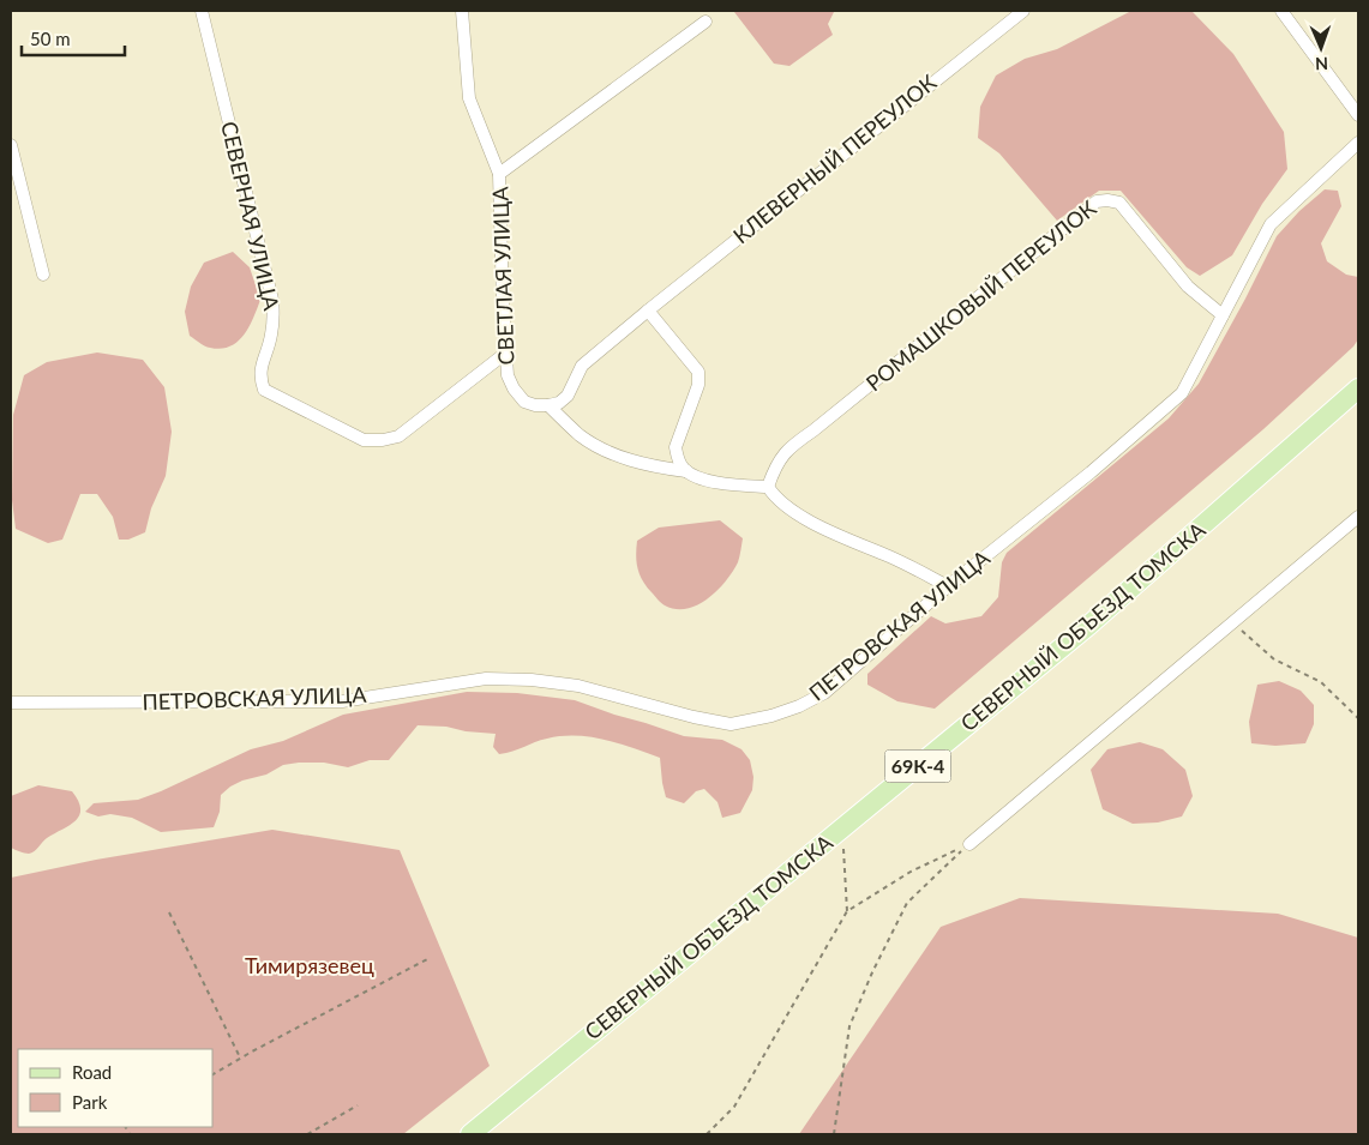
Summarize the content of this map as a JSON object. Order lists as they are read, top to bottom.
{
  "streets": {
    "main road": ["СЕВЕРНЫЙ ОБЪЕЗД ТОМСКА", "69К-4"],
    "street": [
      "КЛЕВЕРНЫЙ ПЕРЕУЛОК",
      "СЕВЕРНАЯ УЛИЦА",
      "СВЕТЛАЯ УЛИЦА",
      "РОМАШКОВЫЙ ПЕРЕУЛОК",
      "ПЕТРОВСКАЯ УЛИЦА"
    ]
  },
  "crossings": [
    ["СЕВЕРНАЯ УЛИЦА", "СВЕТЛАЯ УЛИЦА"],
    ["РОМАШКОВЫЙ ПЕРЕУЛОК", "ПЕТРОВСКАЯ УЛИЦА"]
  ],
  "parks": ["Тимирязевец"],
  "legend": ["Road", "Park"],
  "scale_bar": "50 m",
  "north": "bottom"
}
